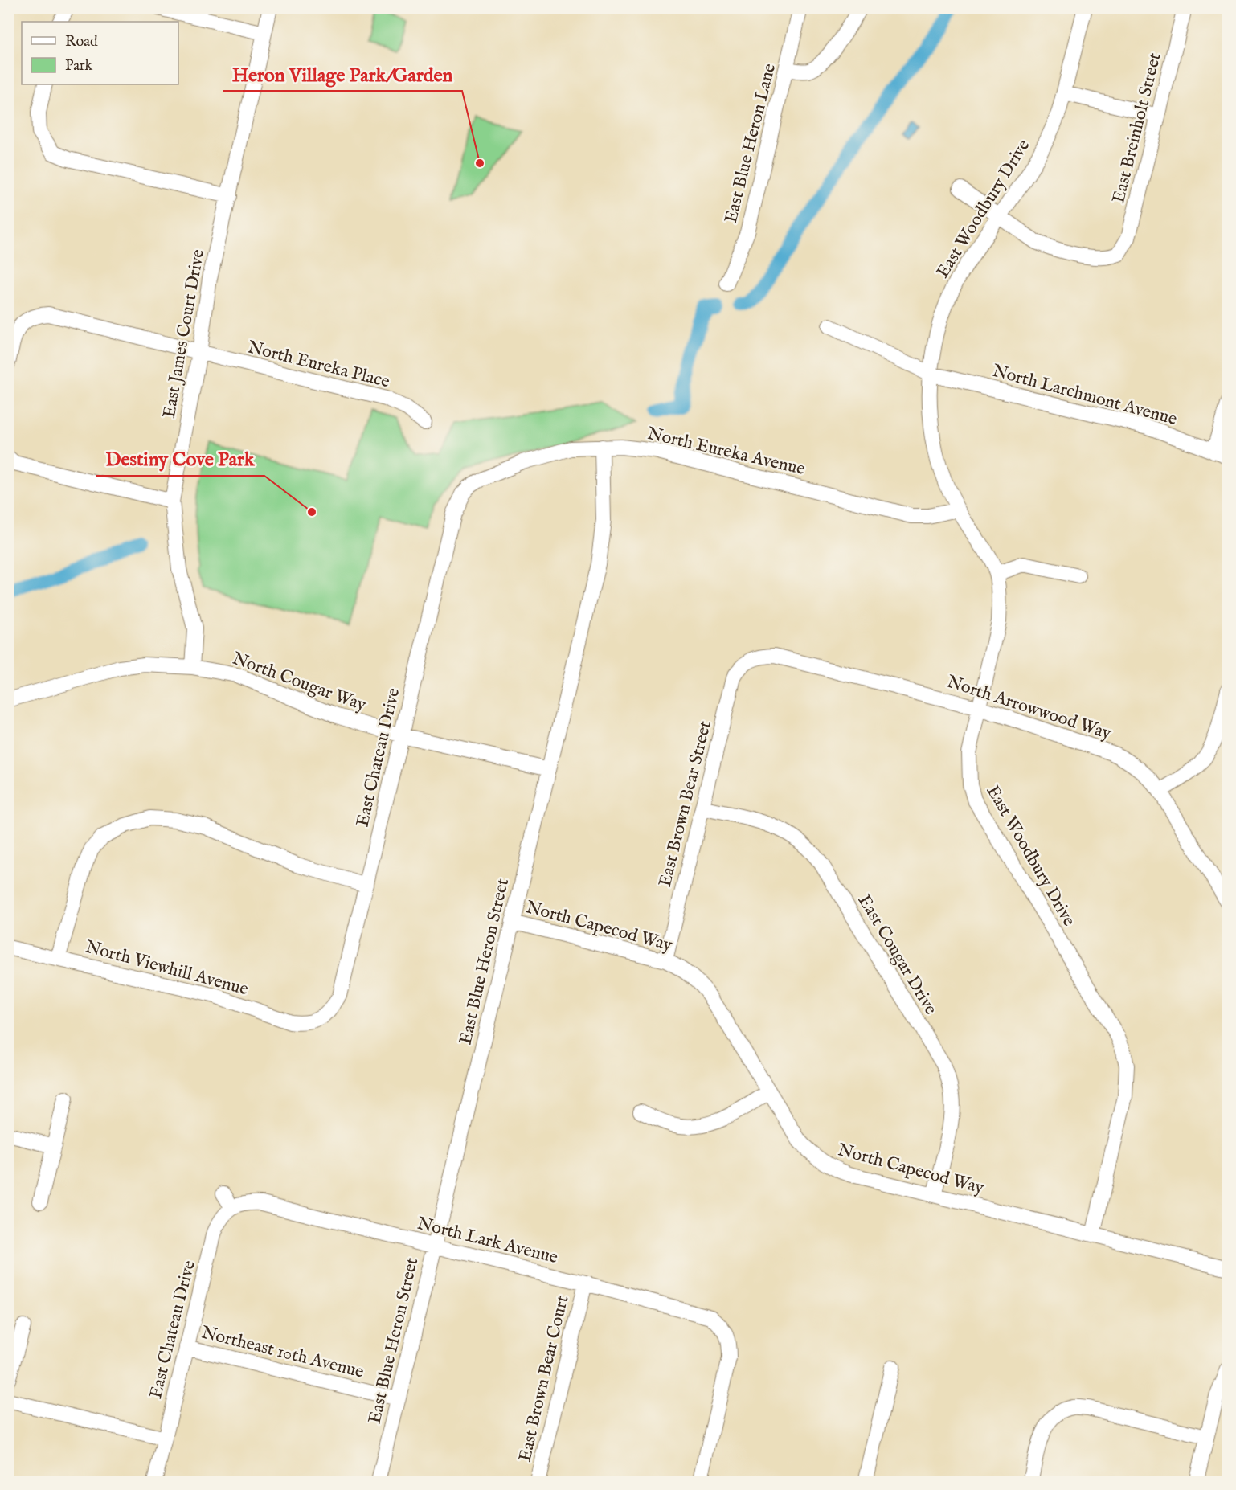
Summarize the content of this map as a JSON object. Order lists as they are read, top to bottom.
{
  "streets": {
    "street": [
      "East Breinholt Street",
      "East Blue Heron Lane",
      "East Woodbury Drive",
      "East James Court Drive",
      "North Eureka Place",
      "North Larchmont Avenue",
      "North Eureka Avenue",
      "North Cougar Way",
      "North Arrowwood Way",
      "East Chateau Drive",
      "East Brown Bear Street",
      "North Capecod Way",
      "East Cougar Drive",
      "East Blue Heron Street",
      "North Viewhill Avenue",
      "North Lark Avenue",
      "Northeast 10th Avenue",
      "East Brown Bear Court"
    ]
  },
  "crossings": [
    ["East Breinholt Street", "East Woodbury Drive"],
    ["East Woodbury Drive", "North Larchmont Avenue"],
    ["East Woodbury Drive", "North Eureka Avenue"],
    ["East Woodbury Drive", "North Arrowwood Way"],
    ["East Woodbury Drive", "North Capecod Way"],
    ["East James Court Drive", "North Eureka Place"],
    ["East James Court Drive", "North Cougar Way"],
    ["North Eureka Avenue", "East Chateau Drive"],
    ["North Eureka Avenue", "East Blue Heron Street"],
    ["North Cougar Way", "East Chateau Drive"],
    ["North Cougar Way", "East Blue Heron Street"],
    ["North Arrowwood Way", "East Brown Bear Street"],
    ["East Chateau Drive", "North Viewhill Avenue"],
    ["East Chateau Drive", "North Lark Avenue"],
    ["East Chateau Drive", "Northeast 10th Avenue"],
    ["East Brown Bear Street", "North Capecod Way"],
    ["East Brown Bear Street", "East Cougar Drive"],
    ["North Capecod Way", "East Cougar Drive"],
    ["North Capecod Way", "East Blue Heron Street"],
    ["East Blue Heron Street", "North Lark Avenue"],
    ["East Blue Heron Street", "Northeast 10th Avenue"],
    ["North Lark Avenue", "East Brown Bear Court"]
  ],
  "places": ["Heron Village Park/Garden", "Destiny Cove Park"],
  "legend": ["Road", "Park"]
}
